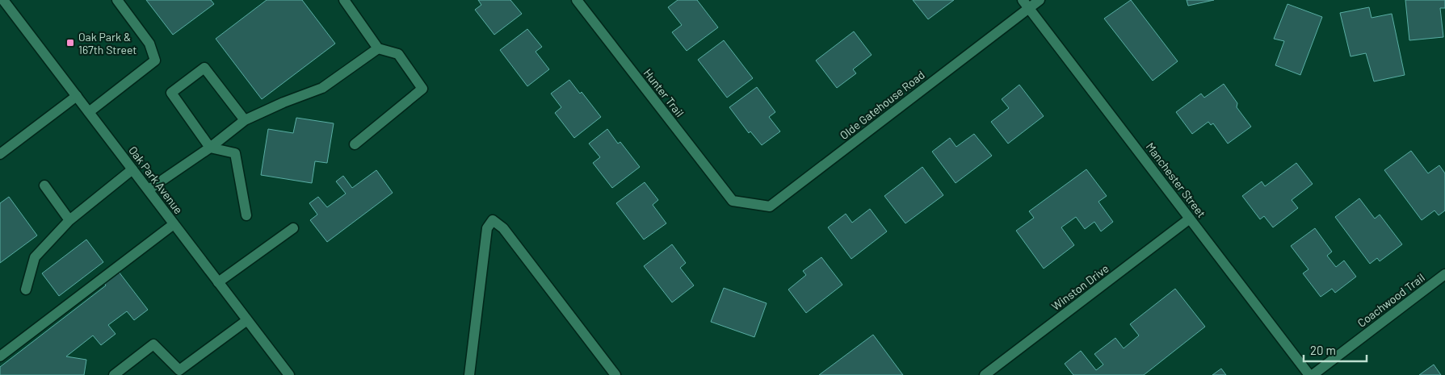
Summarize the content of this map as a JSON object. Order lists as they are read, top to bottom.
{
  "streets": {
    "street": [
      "Hunter Trail",
      "Olde Gatehouse Road",
      "Oak Park Avenue",
      "Manchester Street",
      "Winston Drive",
      "Coachwood Trail"
    ]
  },
  "crossings": [
    ["Hunter Trail", "Olde Gatehouse Road"],
    ["Olde Gatehouse Road", "Manchester Street"],
    ["Manchester Street", "Winston Drive"]
  ],
  "places": {
    "transit": ["Oak Park & 167th Street"]
  },
  "scale_bar": "20 m"
}
